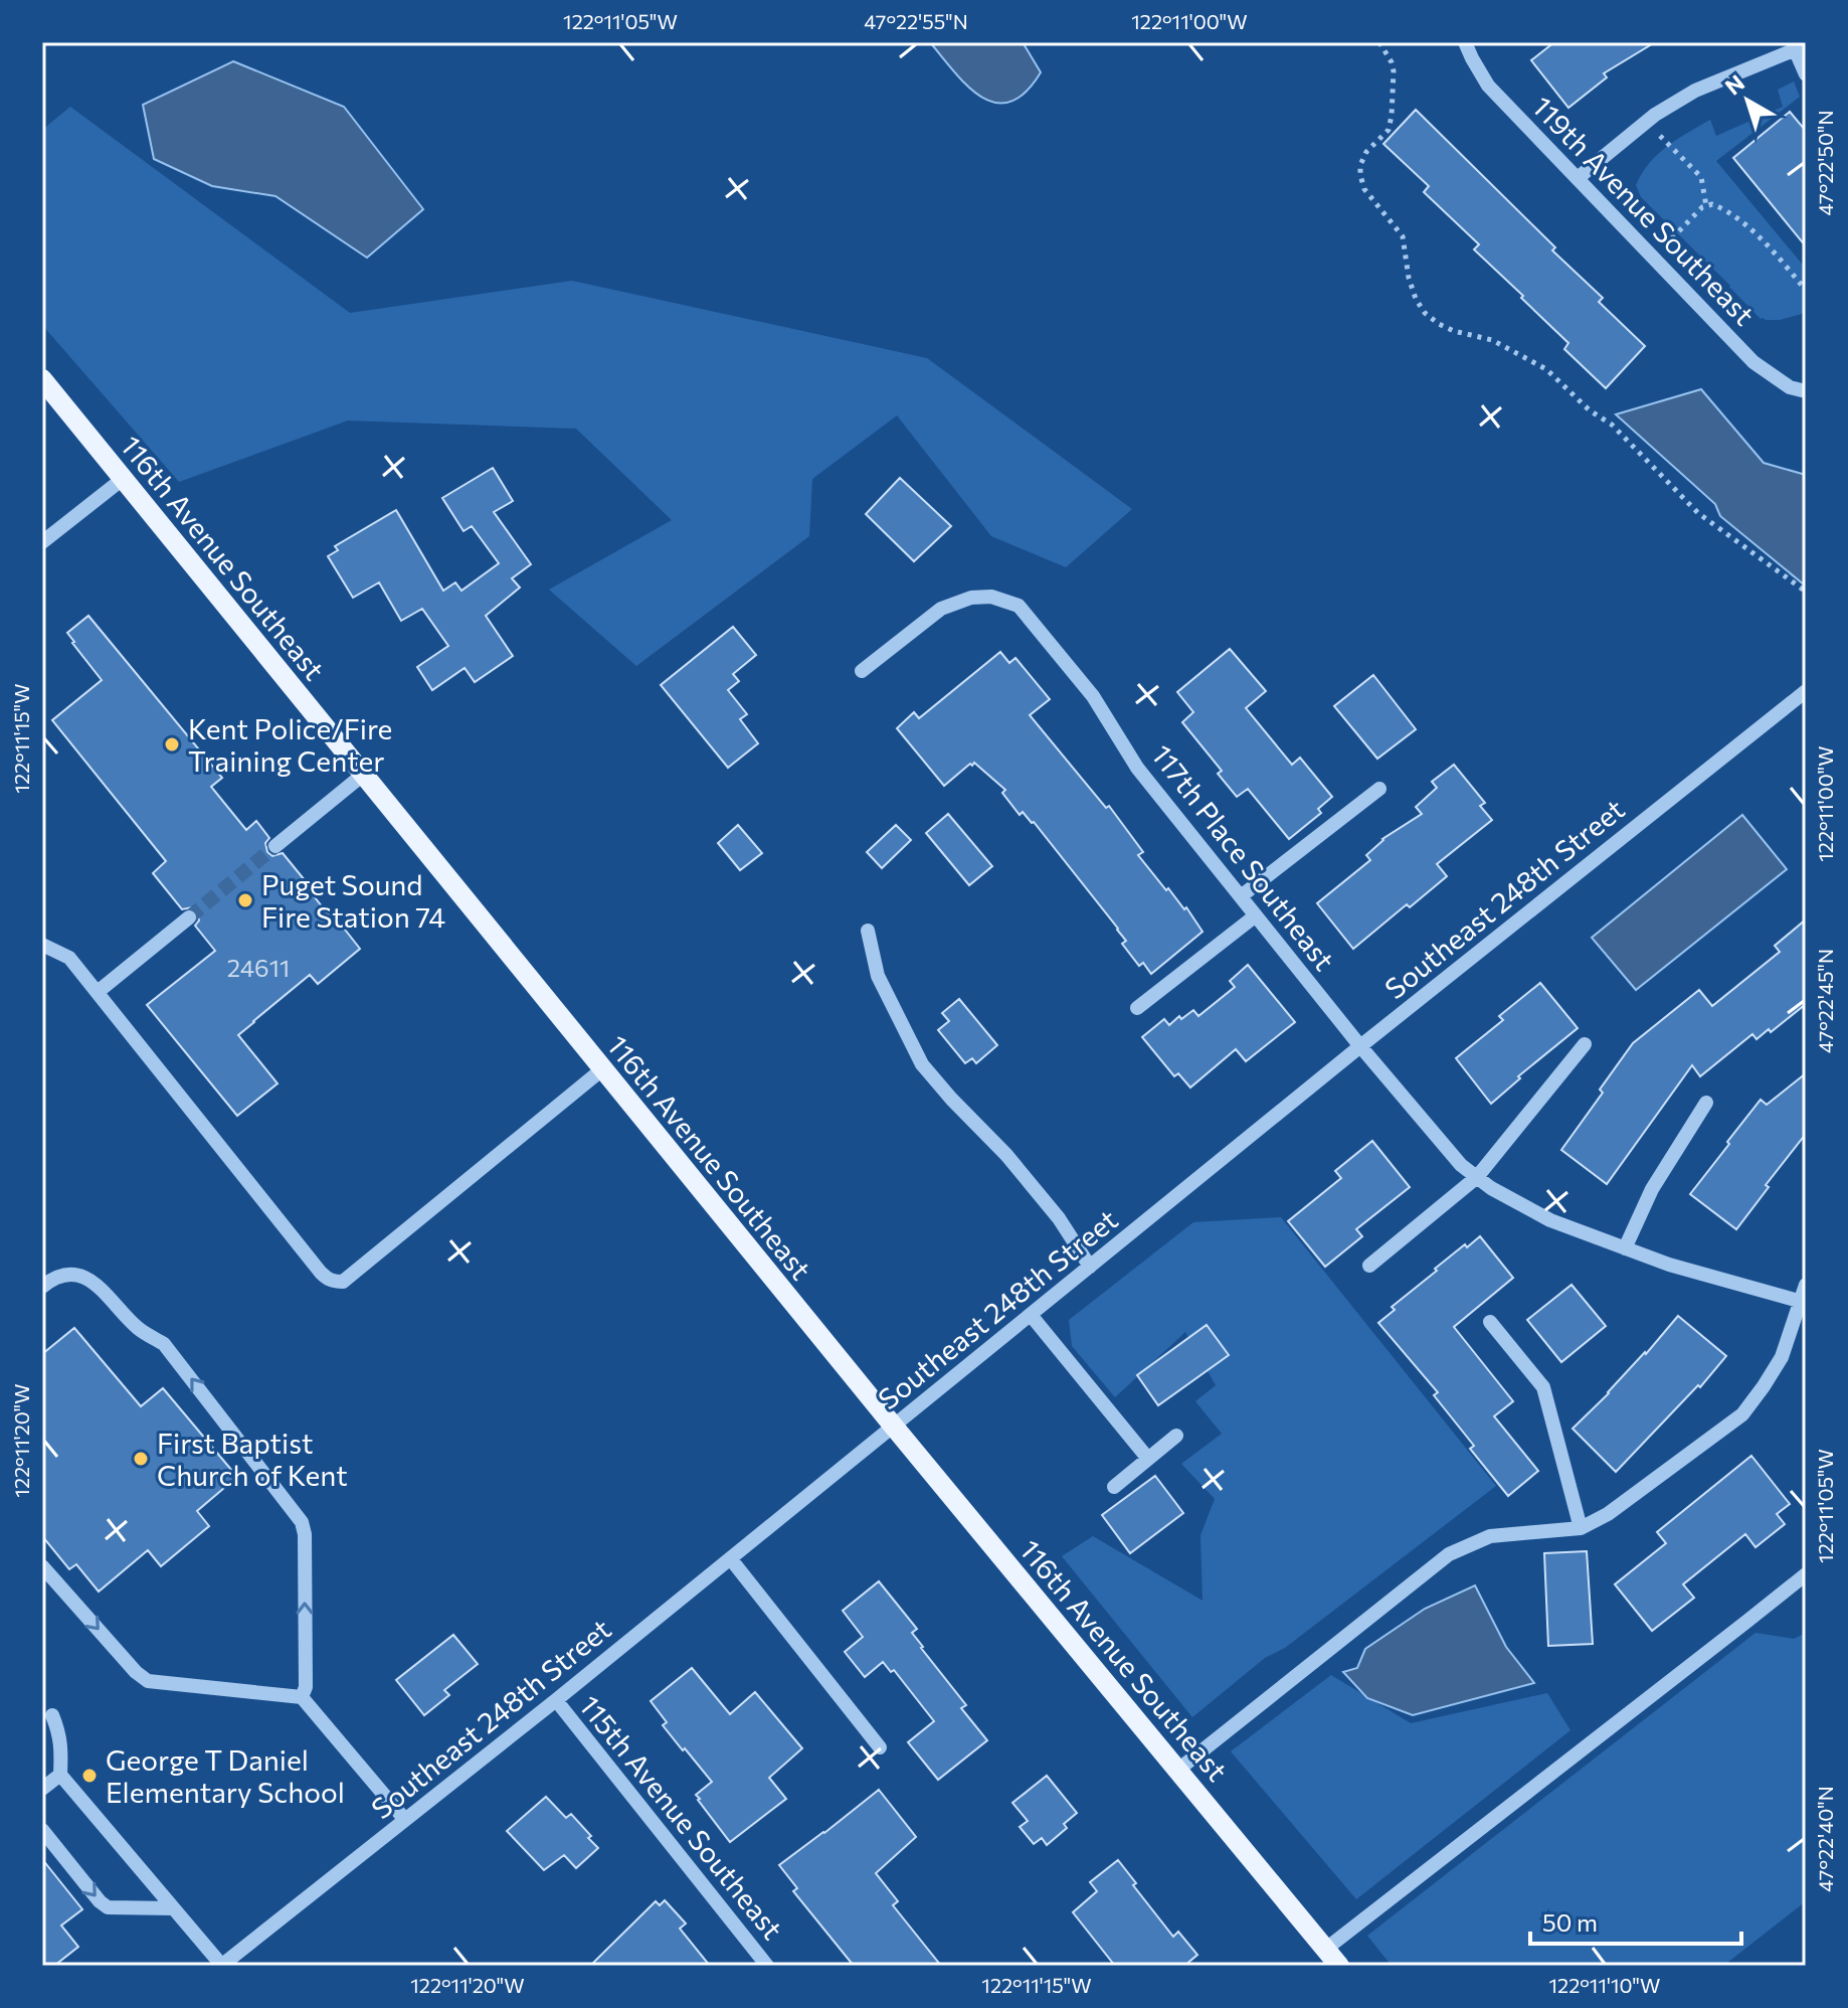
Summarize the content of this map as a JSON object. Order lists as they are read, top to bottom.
{
  "streets": {
    "main road": ["116th Avenue Southeast"],
    "street": [
      "119th Avenue Southeast",
      "117th Place Southeast",
      "Southeast 248th Street",
      "115th Avenue Southeast"
    ]
  },
  "crossings": [
    ["116th Avenue Southeast", "Southeast 248th Street"],
    ["117th Place Southeast", "Southeast 248th Street"],
    ["Southeast 248th Street", "115th Avenue Southeast"]
  ],
  "places": [
    "Kent Police/Fire Training Center",
    "Puget Sound Fire Station 74",
    "First Baptist Church of Kent",
    "George T Daniel Elementary School"
  ],
  "house_numbers": ["24611"],
  "scale_bar": "50 m",
  "north": "top left",
  "coordinates": [
    "122°11'05\"W",
    "47°22'55\"N",
    "122°11'00\"W",
    "47°22'50\"N",
    "122°11'15\"W",
    "47°22'45\"N",
    "122°11'20\"W",
    "47°22'40\"N",
    "122°11'10\"W"
  ]
}
